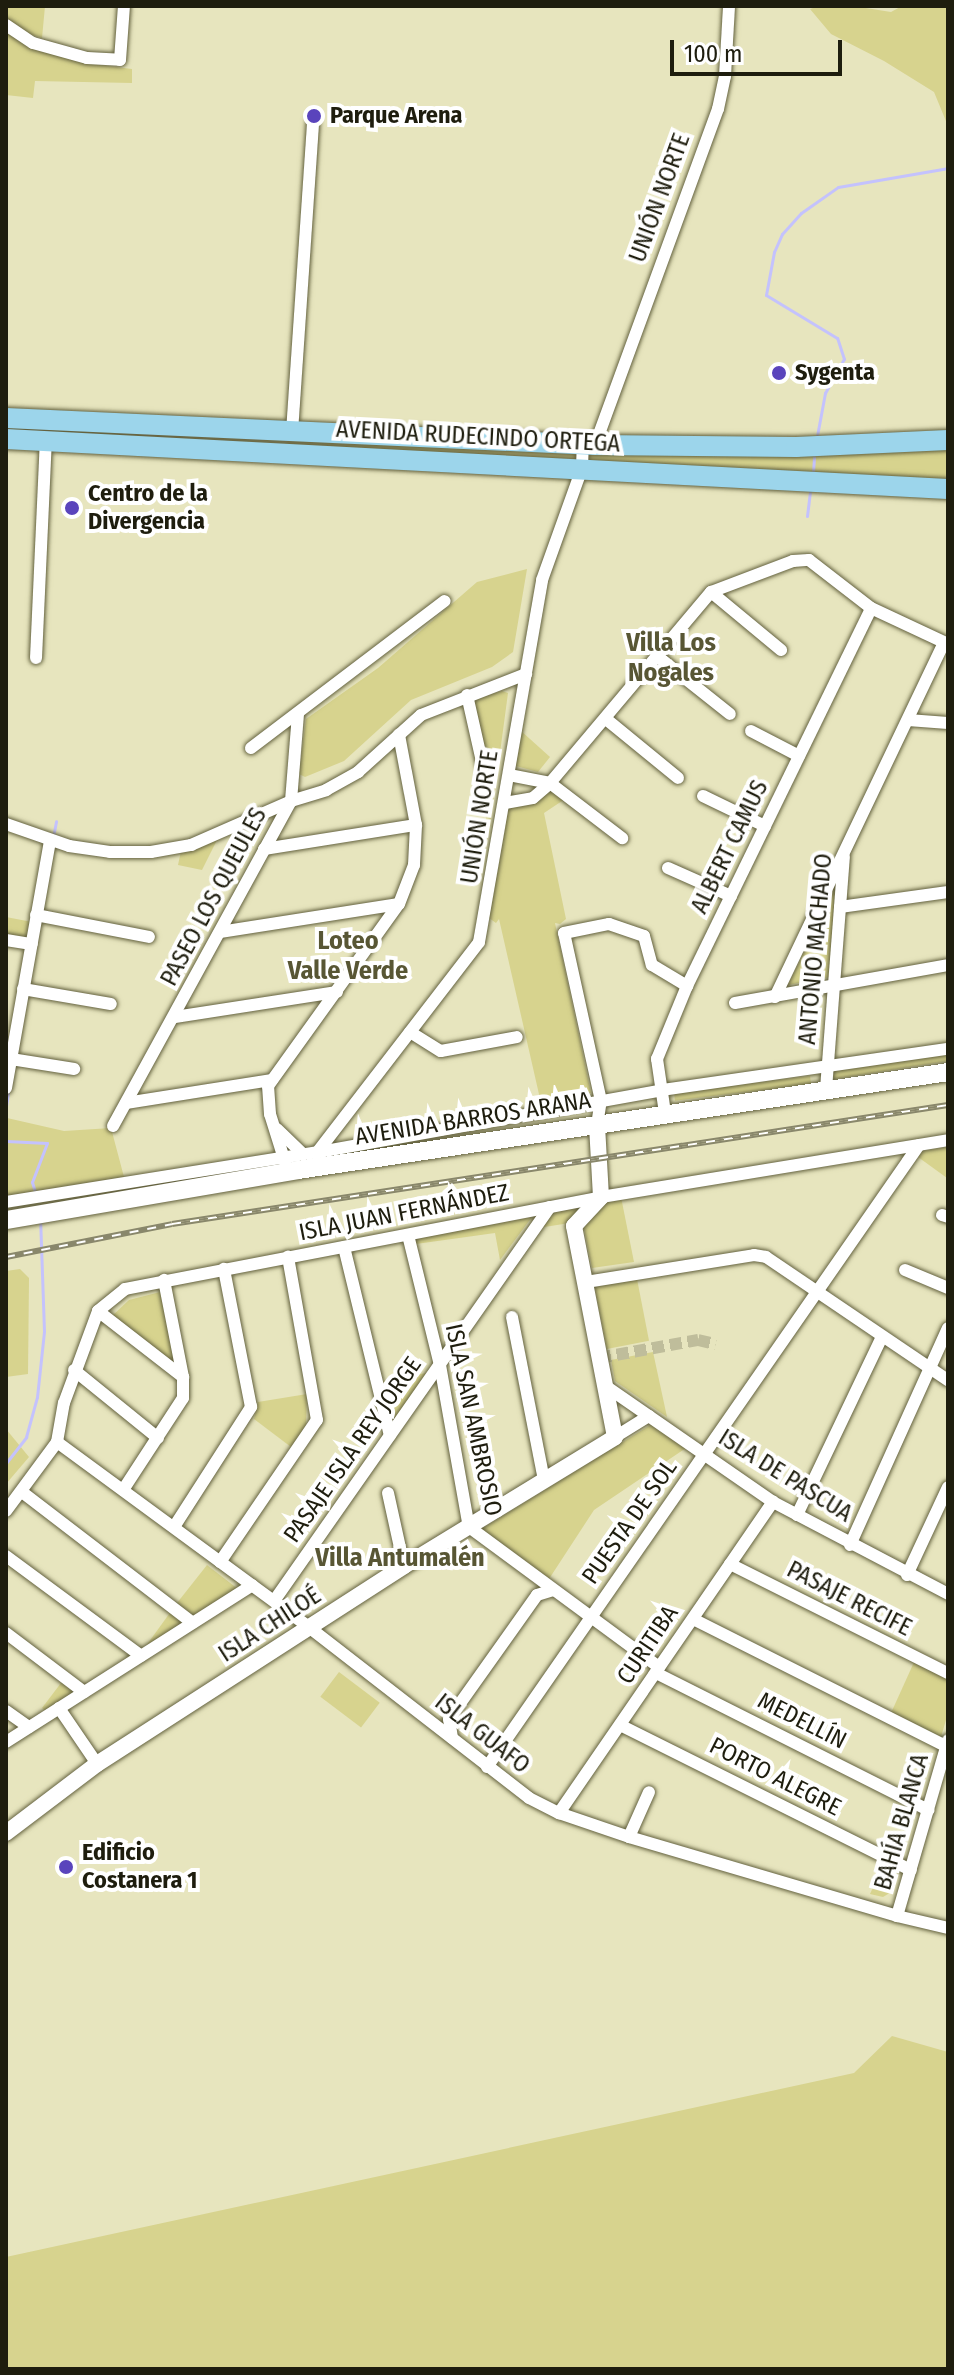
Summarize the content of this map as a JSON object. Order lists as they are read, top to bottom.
{
  "streets": {
    "main road": ["AVENIDA RUDECINDO ORTEGA", "AVENIDA BARROS ARANA"],
    "street": [
      "UNIÓN NORTE",
      "ALBERT CAMUS",
      "PASEO LOS QUEULES",
      "ANTONIO MACHADO",
      "ISLA JUAN FERNÁNDEZ",
      "ISLA SAN AMBROSIO",
      "PASAJE ISLA REY JORGE",
      "ISLA DE PASCUA",
      "PUESTA DE SOL",
      "PASAJE RECIFE",
      "ISLA CHILOÉ",
      "CURITIBA",
      "MEDELLÍN",
      "ISLA GUAFO",
      "PORTO ALEGRE",
      "BAHÍA BLANCA"
    ]
  },
  "crossings": [
    ["UNIÓN NORTE", "AVENIDA RUDECINDO ORTEGA"],
    ["UNIÓN NORTE", "AVENIDA BARROS ARANA"],
    ["ALBERT CAMUS", "AVENIDA BARROS ARANA"],
    ["ANTONIO MACHADO", "AVENIDA BARROS ARANA"],
    ["ISLA JUAN FERNÁNDEZ", "ISLA SAN AMBROSIO"],
    ["ISLA JUAN FERNÁNDEZ", "PASAJE ISLA REY JORGE"],
    ["ISLA JUAN FERNÁNDEZ", "PUESTA DE SOL"],
    ["ISLA SAN AMBROSIO", "PASAJE ISLA REY JORGE"],
    ["ISLA SAN AMBROSIO", "PUESTA DE SOL"],
    ["ISLA SAN AMBROSIO", "ISLA CHILOÉ"],
    ["ISLA SAN AMBROSIO", "CURITIBA"],
    ["ISLA SAN AMBROSIO", "MEDELLÍN"],
    ["PASAJE ISLA REY JORGE", "ISLA GUAFO"],
    ["ISLA DE PASCUA", "PUESTA DE SOL"],
    ["ISLA DE PASCUA", "ISLA CHILOÉ"],
    ["ISLA DE PASCUA", "CURITIBA"],
    ["PUESTA DE SOL", "ISLA GUAFO"],
    ["PASAJE RECIFE", "CURITIBA"],
    ["ISLA CHILOÉ", "ISLA GUAFO"],
    ["CURITIBA", "MEDELLÍN"],
    ["CURITIBA", "ISLA GUAFO"],
    ["CURITIBA", "PORTO ALEGRE"],
    ["MEDELLÍN", "BAHÍA BLANCA"],
    ["ISLA GUAFO", "BAHÍA BLANCA"],
    ["PORTO ALEGRE", "BAHÍA BLANCA"]
  ],
  "districts": ["Villa Los Nogales", "Loteo Valle Verde", "Villa Antumalén"],
  "places": [
    "Parque Arena",
    "Sygenta",
    "Centro de la Divergencia",
    "Edificio Costanera 1"
  ],
  "scale_bar": "100 m"
}
